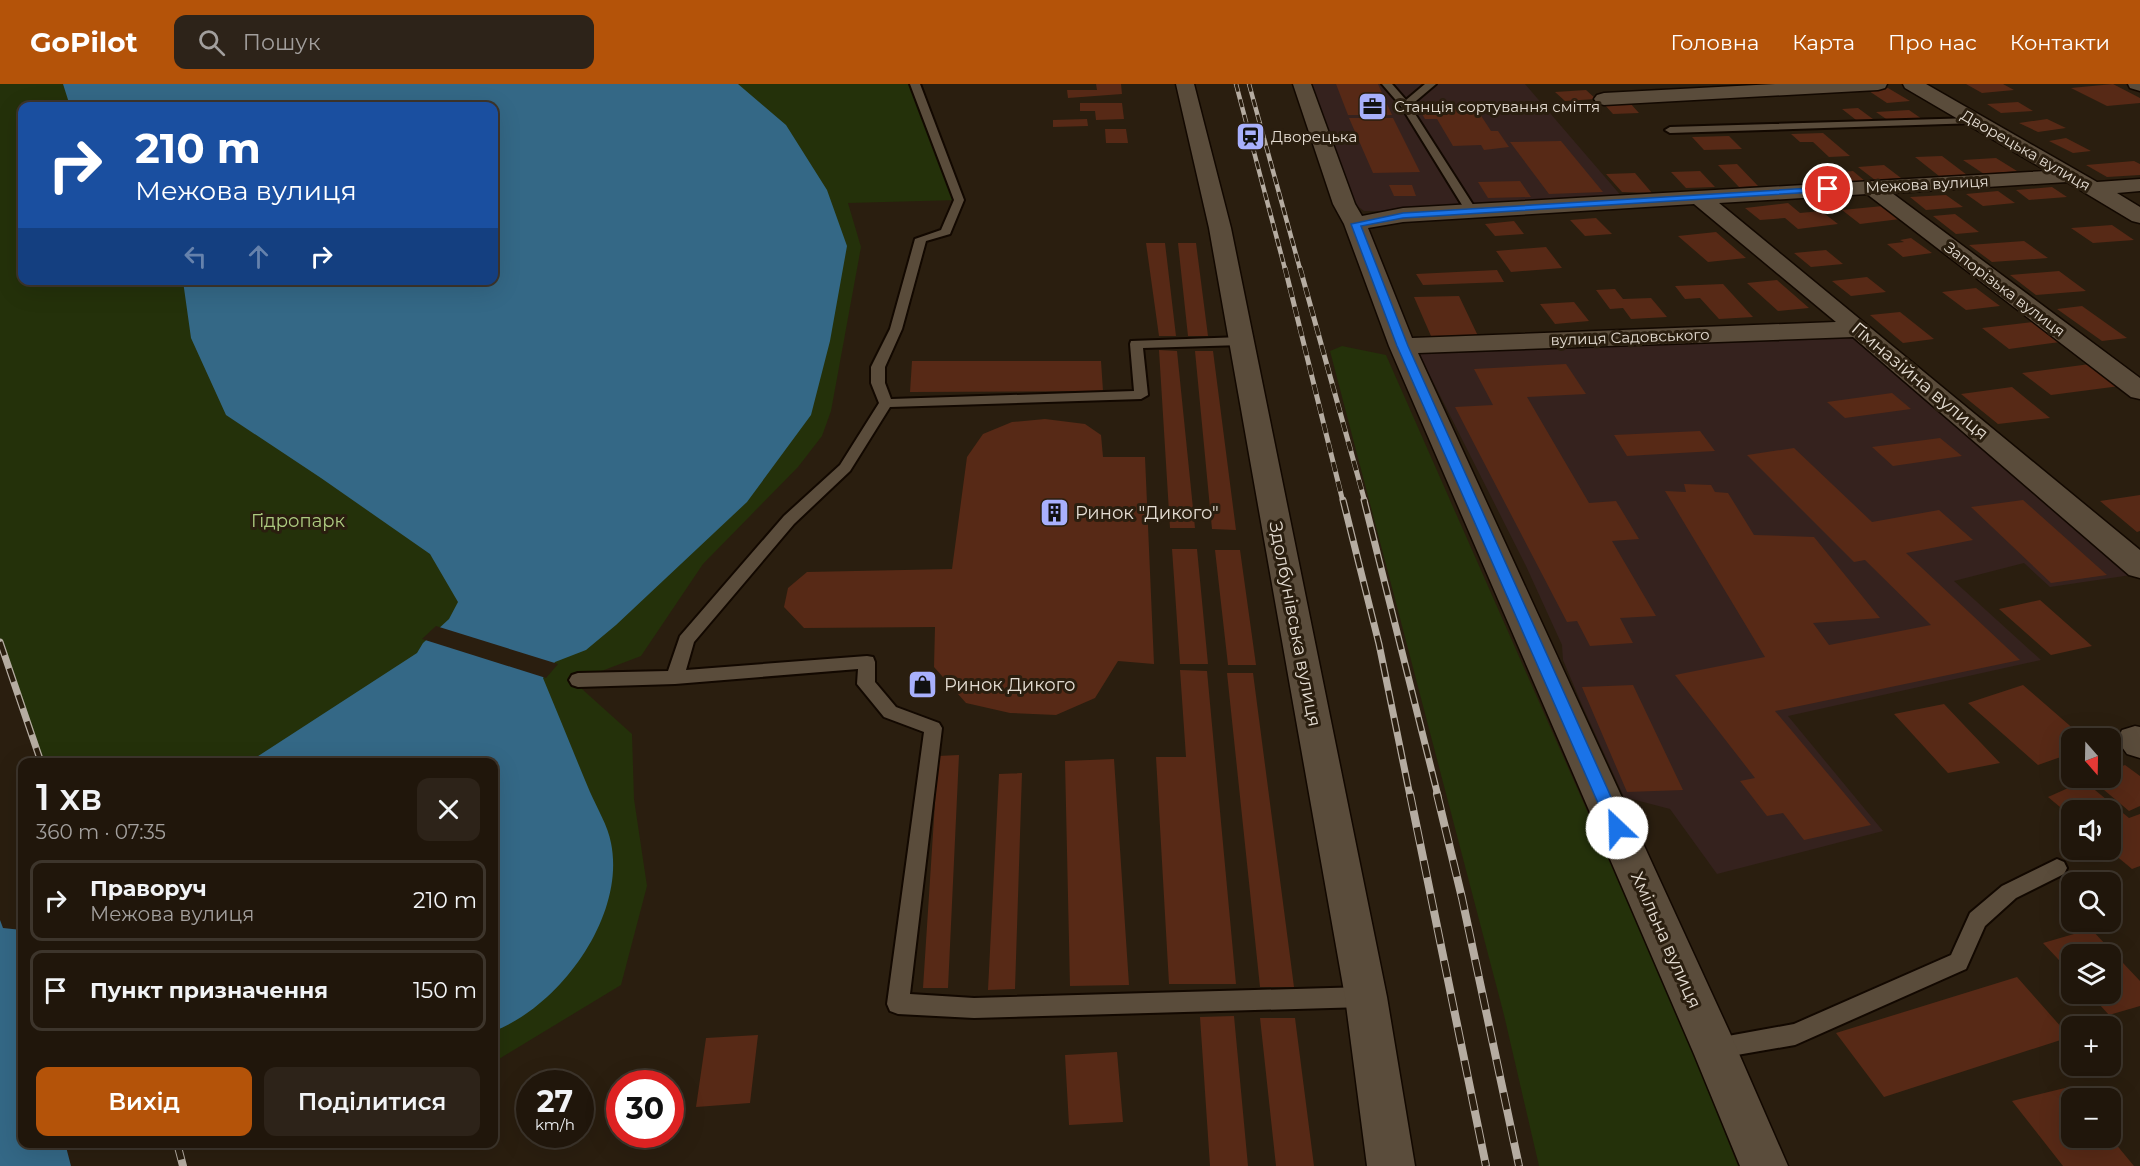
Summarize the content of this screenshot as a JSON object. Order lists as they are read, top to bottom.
{
  "streets": {
    "street": [
      "Дворецька вулиця",
      "Межова вулиця",
      "Запорізька вулиця",
      "вулиця Садовського",
      "Гімназійна вулиця",
      "Здолбунівська вулиця",
      "Хмільна вулиця"
    ]
  },
  "crossings": [
    ["Дворецька вулиця", "Межова вулиця"],
    ["Межова вулиця", "Запорізька вулиця"],
    ["Межова вулиця", "Гімназійна вулиця"],
    ["Межова вулиця", "Хмільна вулиця"],
    ["вулиця Садовського", "Гімназійна вулиця"],
    ["вулиця Садовського", "Хмільна вулиця"]
  ],
  "parks": ["Гідропарк"],
  "places": {
    "office": ["Станція сортування сміття"],
    "station": ["Дворецька"],
    "building": ["Ринок \"Дикого\""],
    "shop": ["Ринок Дикого"]
  },
  "north": "bottom",
  "page": {
    "header": "GoPilot",
    "search": "Пошук",
    "nav": [
      "Головна",
      "Карта",
      "Про нас",
      "Контакти"
    ],
    "turn": ["210 m", "Межова вулиця"],
    "map_buttons": ["+", "−"],
    "heading": ["1 хв", "360 m · 07:35"],
    "list": [
      {
        "name": "Праворуч",
        "note": "Межова вулиця",
        "value": "210 m"
      },
      {
        "name": "Пункт призначення",
        "value": "150 m"
      }
    ],
    "buttons": ["Вихід", "Поділитися"],
    "speed": "27 km/h",
    "limit": "30"
  }
}
